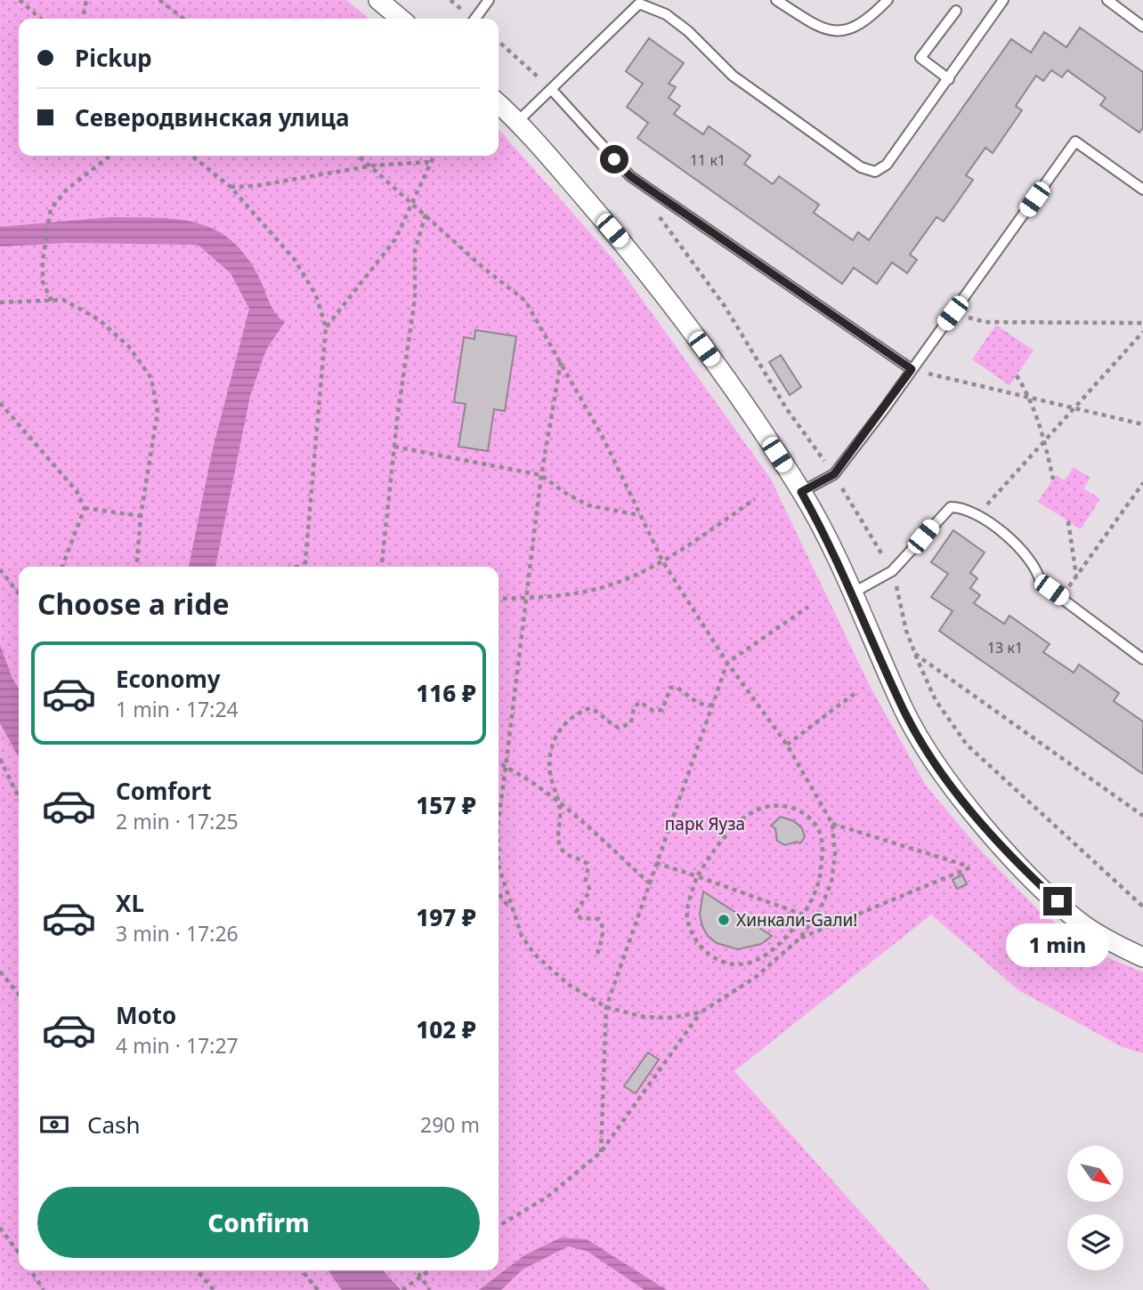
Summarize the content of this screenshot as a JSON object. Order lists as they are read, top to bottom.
{
  "parks": ["парк Яуза"],
  "places": ["Хинкали-Gали!"],
  "house_numbers": ["11 к1", "13 к1"],
  "north": "bottom right",
  "page": {
    "banner": ["Pickup", "Северодвинская улица"],
    "heading": "Choose a ride",
    "list": [
      {
        "name": "Economy",
        "note": "1 min · 17:24",
        "value": "116 ₽"
      },
      {
        "name": "Comfort",
        "note": "2 min · 17:25",
        "value": "157 ₽"
      },
      {
        "name": "XL",
        "note": "3 min · 17:26",
        "value": "197 ₽"
      },
      {
        "name": "Moto",
        "note": "4 min · 17:27",
        "value": "102 ₽"
      }
    ],
    "bubble": "1 min",
    "pay": ["Cash", "290 m"],
    "buttons": "Confirm"
  }
}
